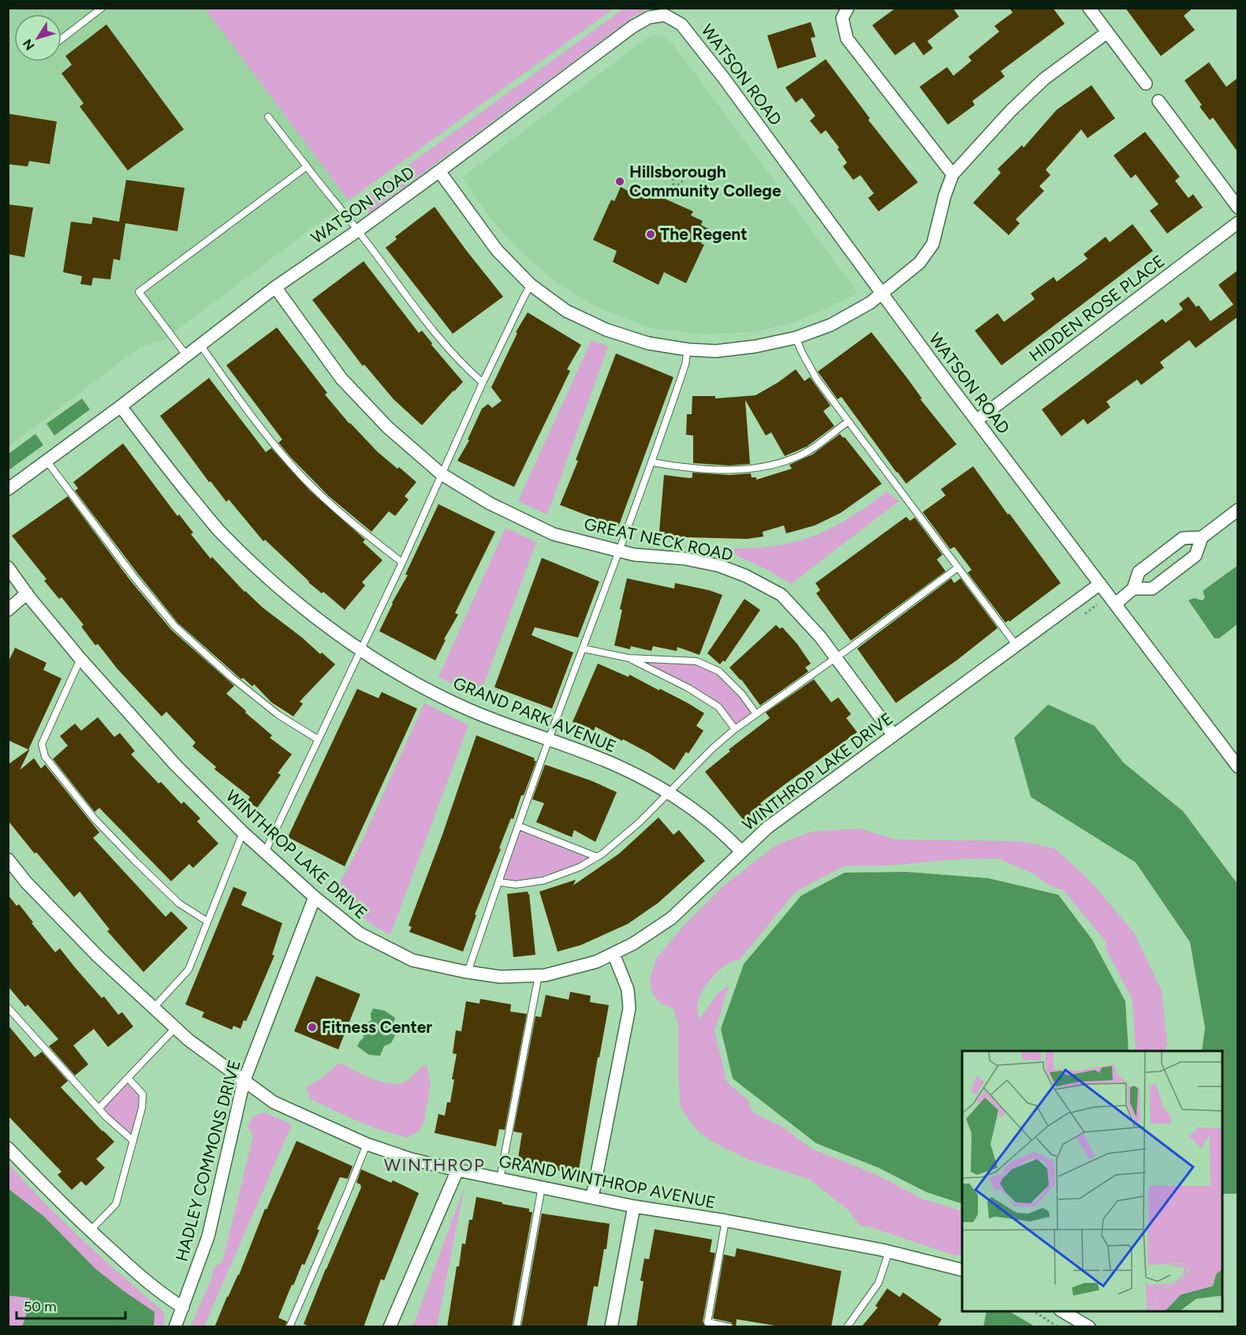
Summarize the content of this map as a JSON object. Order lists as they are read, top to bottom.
{
  "streets": {
    "street": [
      "WATSON ROAD",
      "HIDDEN ROSE PLACE",
      "GREAT NECK ROAD",
      "GRAND PARK AVENUE",
      "WINTHROP LAKE DRIVE",
      "HADLEY COMMONS DRIVE",
      "GRAND WINTHROP AVENUE"
    ]
  },
  "crossings": [
    ["WATSON ROAD", "HIDDEN ROSE PLACE"],
    ["WATSON ROAD", "GREAT NECK ROAD"],
    ["WATSON ROAD", "GRAND PARK AVENUE"],
    ["WATSON ROAD", "WINTHROP LAKE DRIVE"],
    ["GREAT NECK ROAD", "WINTHROP LAKE DRIVE"],
    ["GRAND PARK AVENUE", "WINTHROP LAKE DRIVE"],
    ["WINTHROP LAKE DRIVE", "HADLEY COMMONS DRIVE"],
    ["HADLEY COMMONS DRIVE", "GRAND WINTHROP AVENUE"]
  ],
  "districts": ["WINTHROP"],
  "places": ["Hillsborough Community College", "The Regent", "Fitness Center"],
  "scale_bar": "50 m",
  "north": "bottom left"
}
